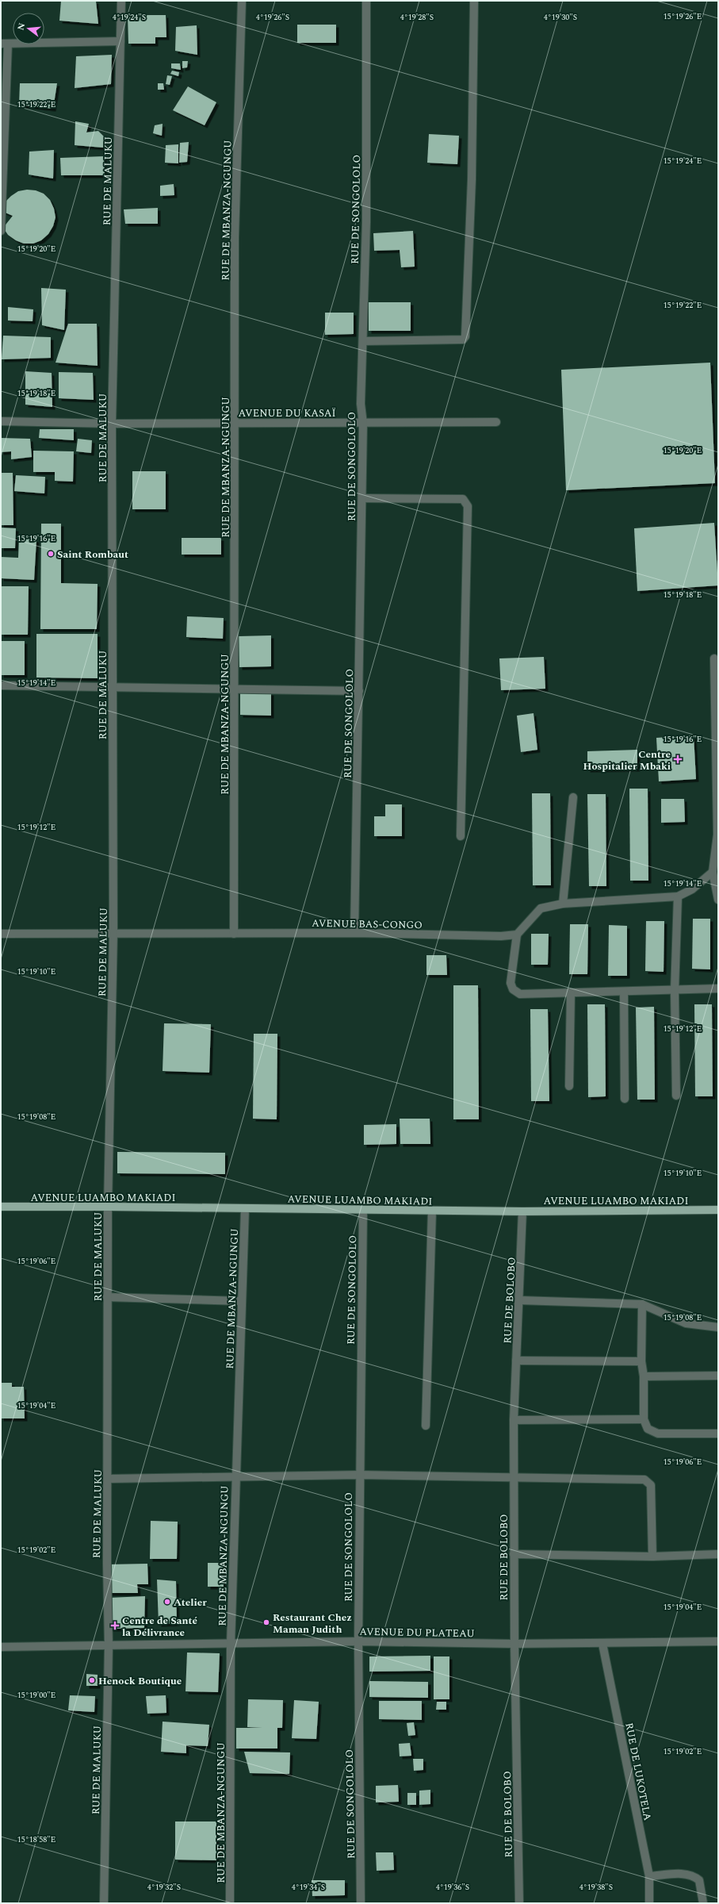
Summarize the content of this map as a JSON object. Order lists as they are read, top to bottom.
{
  "streets": {
    "main road": ["AVENUE LUAMBO MAKIADI"],
    "street": [
      "RUE DE MALUKU",
      "RUE DE SONGOLOLO",
      "RUE DE MBANZA-NGUNGU",
      "AVENUE DU KASAÏ",
      "AVENUE BAS-CONGO",
      "RUE DE BOLOBO",
      "AVENUE DU PLATEAU",
      "RUE DE LUKOTELA"
    ]
  },
  "crossings": [
    ["RUE DE MALUKU", "AVENUE DU KASAÏ"],
    ["RUE DE MALUKU", "AVENUE BAS-CONGO"],
    ["RUE DE MALUKU", "AVENUE LUAMBO MAKIADI"],
    ["RUE DE MALUKU", "AVENUE DU PLATEAU"],
    ["RUE DE SONGOLOLO", "AVENUE DU KASAÏ"],
    ["RUE DE SONGOLOLO", "AVENUE BAS-CONGO"],
    ["RUE DE SONGOLOLO", "AVENUE LUAMBO MAKIADI"],
    ["RUE DE SONGOLOLO", "AVENUE DU PLATEAU"],
    ["RUE DE MBANZA-NGUNGU", "AVENUE DU KASAÏ"],
    ["RUE DE MBANZA-NGUNGU", "AVENUE BAS-CONGO"],
    ["RUE DE MBANZA-NGUNGU", "AVENUE LUAMBO MAKIADI"],
    ["RUE DE MBANZA-NGUNGU", "AVENUE DU PLATEAU"],
    ["AVENUE LUAMBO MAKIADI", "RUE DE BOLOBO"],
    ["RUE DE BOLOBO", "AVENUE DU PLATEAU"],
    ["AVENUE DU PLATEAU", "RUE DE LUKOTELA"]
  ],
  "places": {
    "other": [
      "Saint Rombaut",
      "Atelier",
      "Restaurant Chez Maman Judith",
      "Henock Boutique"
    ],
    "health": ["Centre Hospitalier Mbaki", "Centre de Santé la Délivrance"]
  },
  "north": "left",
  "coordinates": [
    "15°19'26\"E",
    "4°19'24\"S",
    "4°19'26\"S",
    "4°19'28\"S",
    "4°19'30\"S",
    "15°19'22\"E",
    "15°19'24\"E",
    "15°19'20\"E",
    "15°19'18\"E",
    "15°19'16\"E",
    "15°19'14\"E",
    "15°19'12\"E",
    "15°19'10\"E",
    "15°19'08\"E",
    "15°19'06\"E",
    "15°19'04\"E",
    "15°19'02\"E",
    "15°19'00\"E",
    "15°18'58\"E",
    "4°19'32\"S",
    "4°19'34\"S",
    "4°19'36\"S",
    "4°19'38\"S"
  ]
}
